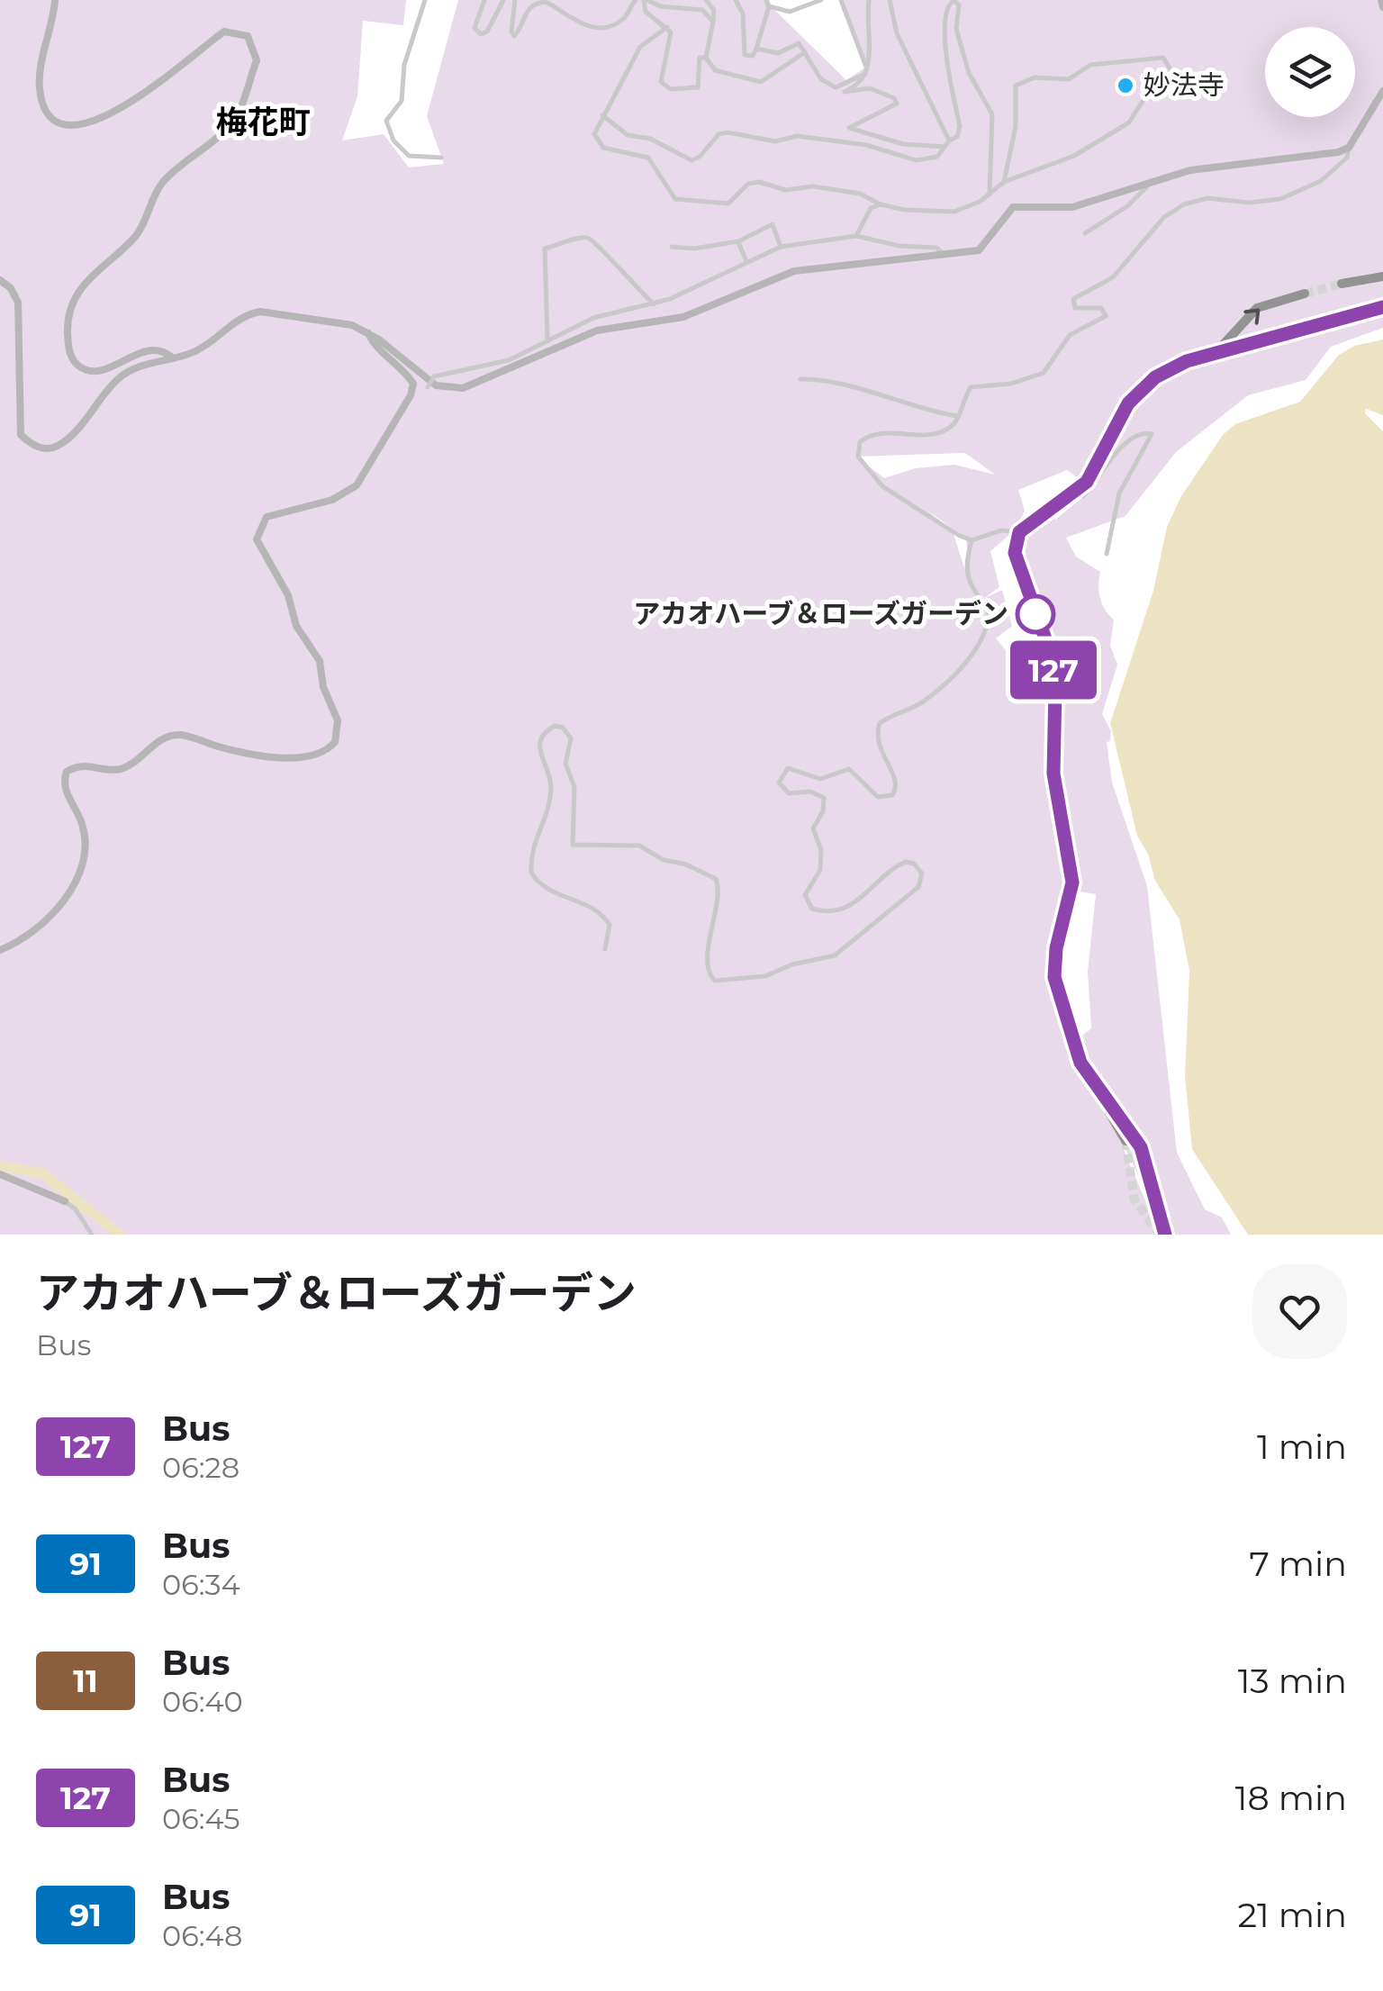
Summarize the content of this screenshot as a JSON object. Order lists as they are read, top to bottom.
{
  "districts": ["梅花町"],
  "places": ["妙法寺", "アカオハーブ＆ローズガーデン"],
  "lines": ["bus line 127"],
  "page": {
    "on_map": "127",
    "heading": ["アカオハーブ＆ローズガーデン", "Bus"],
    "list": [
      {
        "mark": "127",
        "name": "Bus",
        "note": "06:28",
        "value": "1 min"
      },
      {
        "mark": "91",
        "name": "Bus",
        "note": "06:34",
        "value": "7 min"
      },
      {
        "mark": "11",
        "name": "Bus",
        "note": "06:40",
        "value": "13 min"
      },
      {
        "mark": "127",
        "name": "Bus",
        "note": "06:45",
        "value": "18 min"
      },
      {
        "mark": "91",
        "name": "Bus",
        "note": "06:48",
        "value": "21 min"
      }
    ]
  }
}
